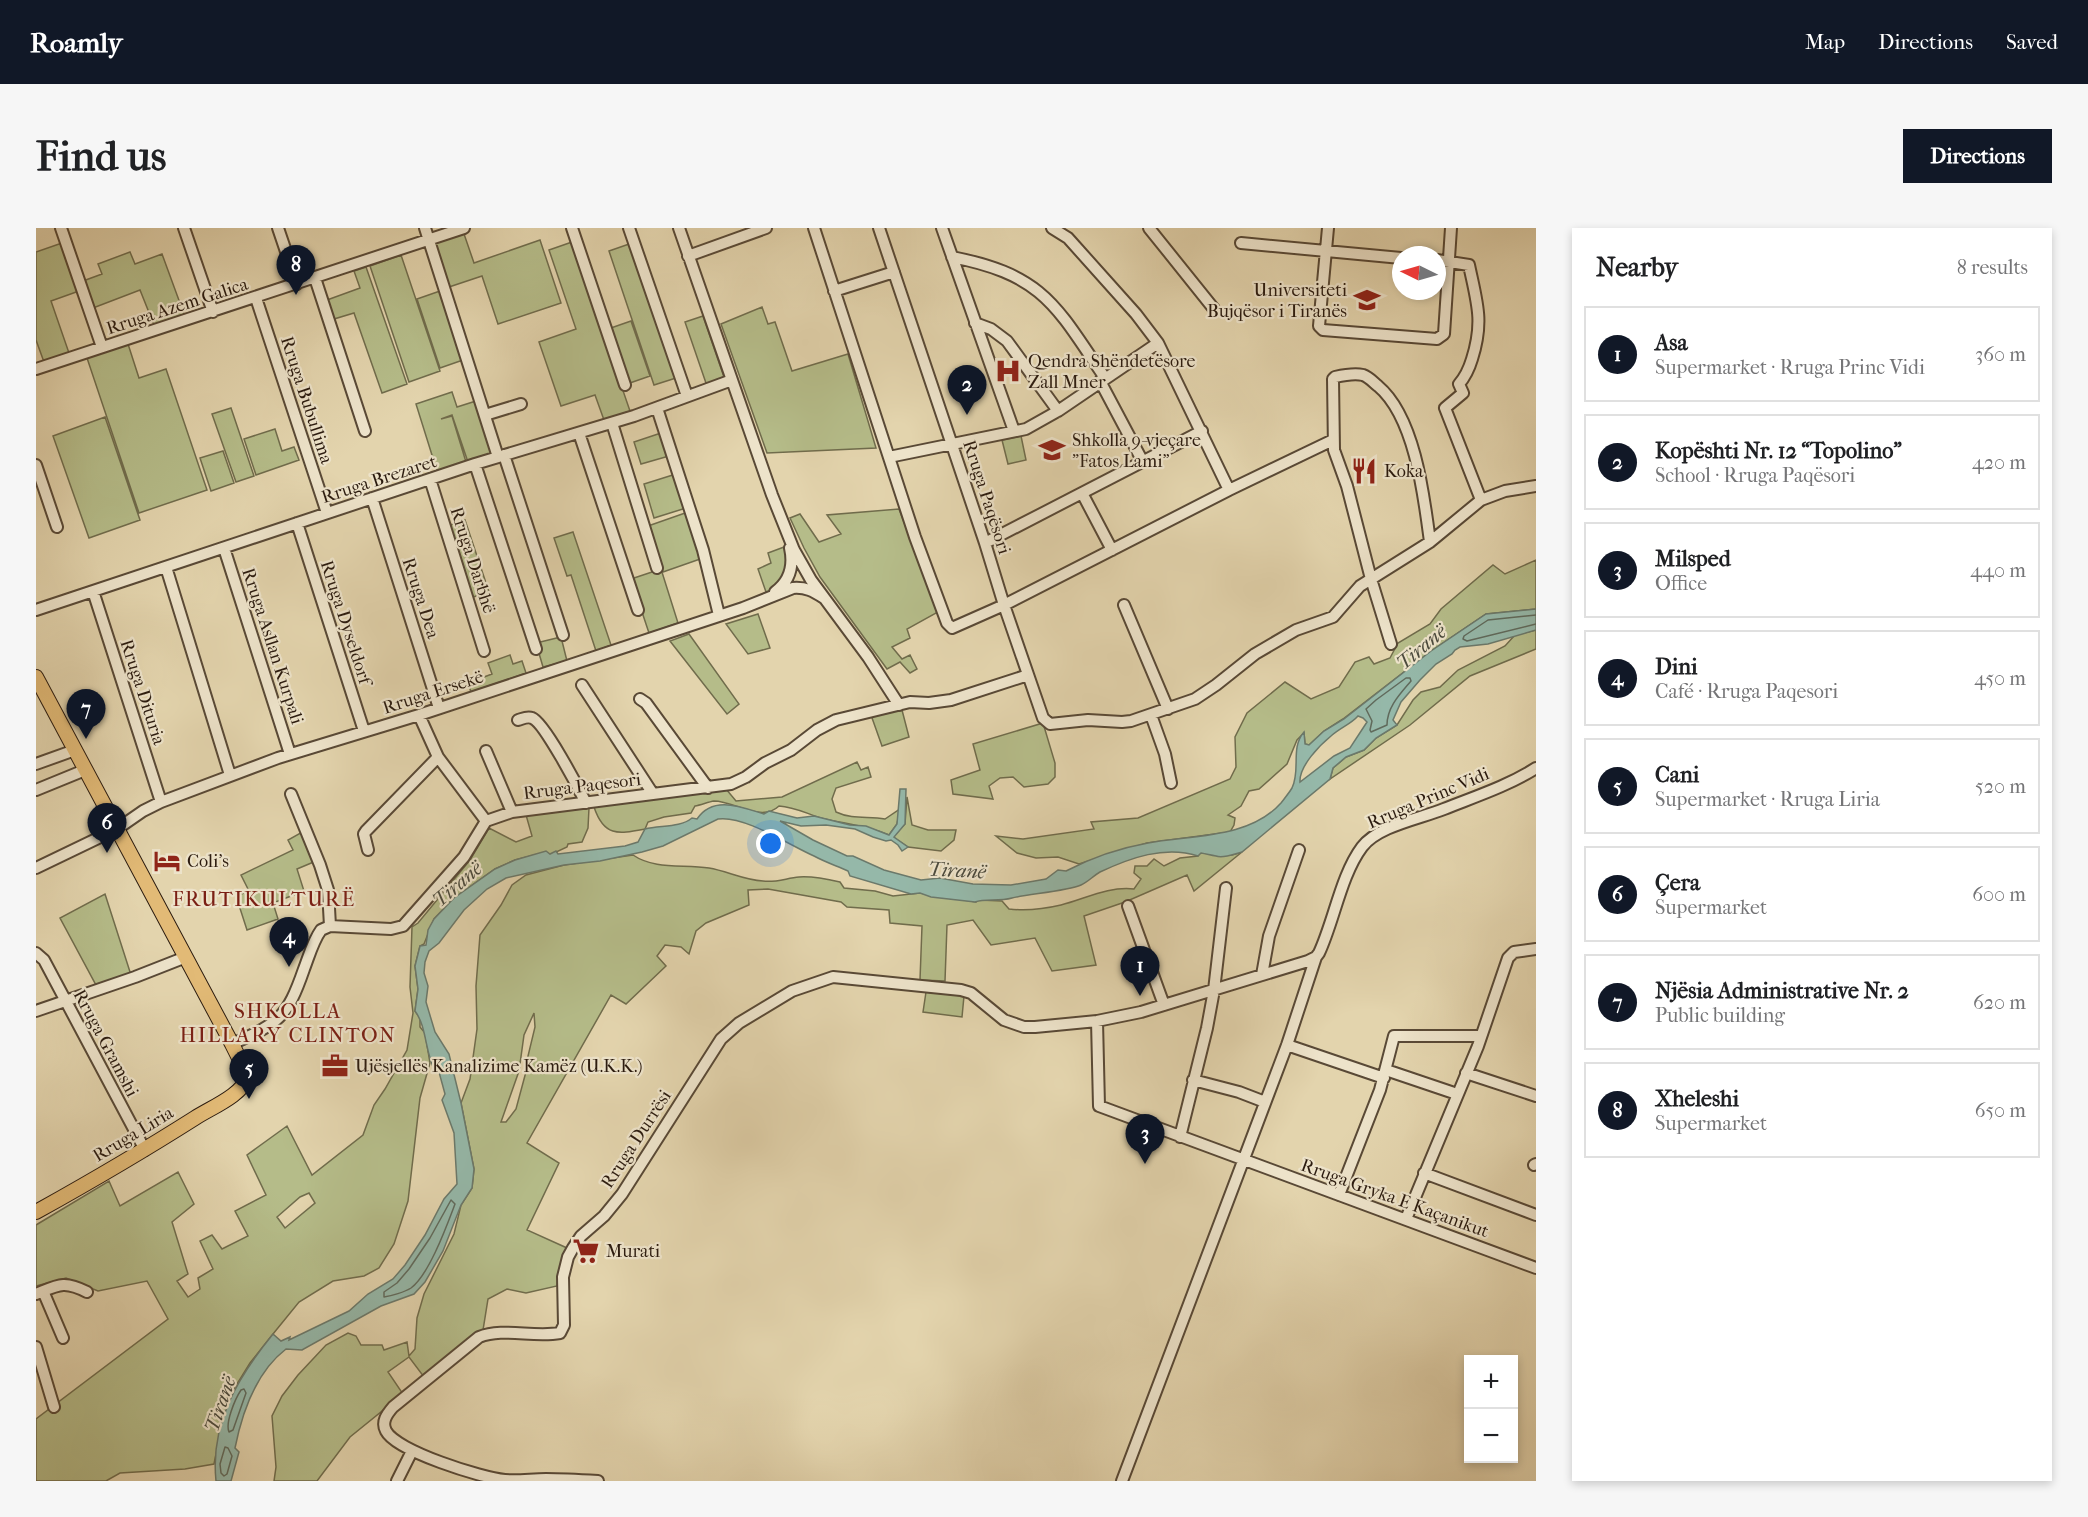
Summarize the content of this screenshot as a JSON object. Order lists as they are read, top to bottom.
{
  "streets": {
    "main road": ["Rruga Liria"],
    "street": [
      "Rruga Azem Galica",
      "Rruga Bubullima",
      "Rruga Brezaret",
      "Rruga Paqësori",
      "Rruga Darbhë",
      "Rruga Dea",
      "Rruga Dyseldorf",
      "Rruga Asllan Kurpali",
      "Rruga Dituria",
      "Rruga Ersekë",
      "Rruga Paqesori",
      "Rruga Princ Vidi",
      "Rruga Gramshi",
      "Rruga Durrësi",
      "Rruga Gryka E Kaçanikut"
    ]
  },
  "crossings": [
    ["Rruga Azem Galica", "Rruga Bubullima"],
    ["Rruga Bubullima", "Rruga Brezaret"],
    ["Rruga Brezaret", "Rruga Darbhë"],
    ["Rruga Brezaret", "Rruga Dea"],
    ["Rruga Brezaret", "Rruga Dyseldorf"],
    ["Rruga Brezaret", "Rruga Asllan Kurpali"],
    ["Rruga Brezaret", "Rruga Dituria"],
    ["Rruga Paqësori", "Rruga Paqesori"],
    ["Rruga Dea", "Rruga Ersekë"],
    ["Rruga Dyseldorf", "Rruga Ersekë"],
    ["Rruga Asllan Kurpali", "Rruga Ersekë"],
    ["Rruga Dituria", "Rruga Ersekë"],
    ["Rruga Princ Vidi", "Rruga Gryka E Kaçanikut"],
    ["Rruga Gramshi", "Rruga Liria"],
    ["Rruga Durrësi", "Rruga Gryka E Kaçanikut"]
  ],
  "districts": ["FRUTIKULTURË", "SHKOLLA HILLARY CLINTON"],
  "water": ["Tiranë"],
  "places": {
    "school or university": ["Universiteti Bujqësor i Tiranës", "Shkolla 9-vjeçare \"Fatos Lami\""],
    "hospital": ["Qendra Shëndetësore Zall Mner"],
    "restaurant": ["Koka"],
    "hotel": ["Coli's"],
    "office": ["Ujësjellës Kanalizime Kamëz (U.K.K.)"],
    "supermarket": ["Murati"]
  },
  "north": "left",
  "page": {
    "header": "Roamly",
    "nav": ["Map", "Directions", "Saved"],
    "buttons": "Directions",
    "title": "Find us",
    "heading": ["Nearby", "8 results"],
    "pins": [
      "8",
      "2",
      "7",
      "6",
      "4",
      "1",
      "5",
      "3"
    ],
    "list": [
      {
        "mark": "1",
        "name": "Asa",
        "note": "Supermarket · Rruga Princ Vidi",
        "value": "360 m"
      },
      {
        "mark": "2",
        "name": "Kopështi Nr. 12 “Topolino”",
        "note": "School · Rruga Paqësori",
        "value": "420 m"
      },
      {
        "mark": "3",
        "name": "Milsped",
        "note": "Office",
        "value": "440 m"
      },
      {
        "mark": "4",
        "name": "Dini",
        "note": "Café · Rruga Paqesori",
        "value": "450 m"
      },
      {
        "mark": "5",
        "name": "Cani",
        "note": "Supermarket · Rruga Liria",
        "value": "520 m"
      },
      {
        "mark": "6",
        "name": "Çera",
        "note": "Supermarket",
        "value": "600 m"
      },
      {
        "mark": "7",
        "name": "Njësia Administrative Nr. 2",
        "note": "Public building",
        "value": "620 m"
      },
      {
        "mark": "8",
        "name": "Xheleshi",
        "note": "Supermarket",
        "value": "650 m"
      }
    ],
    "map_buttons": ["+", "−"]
  }
}
